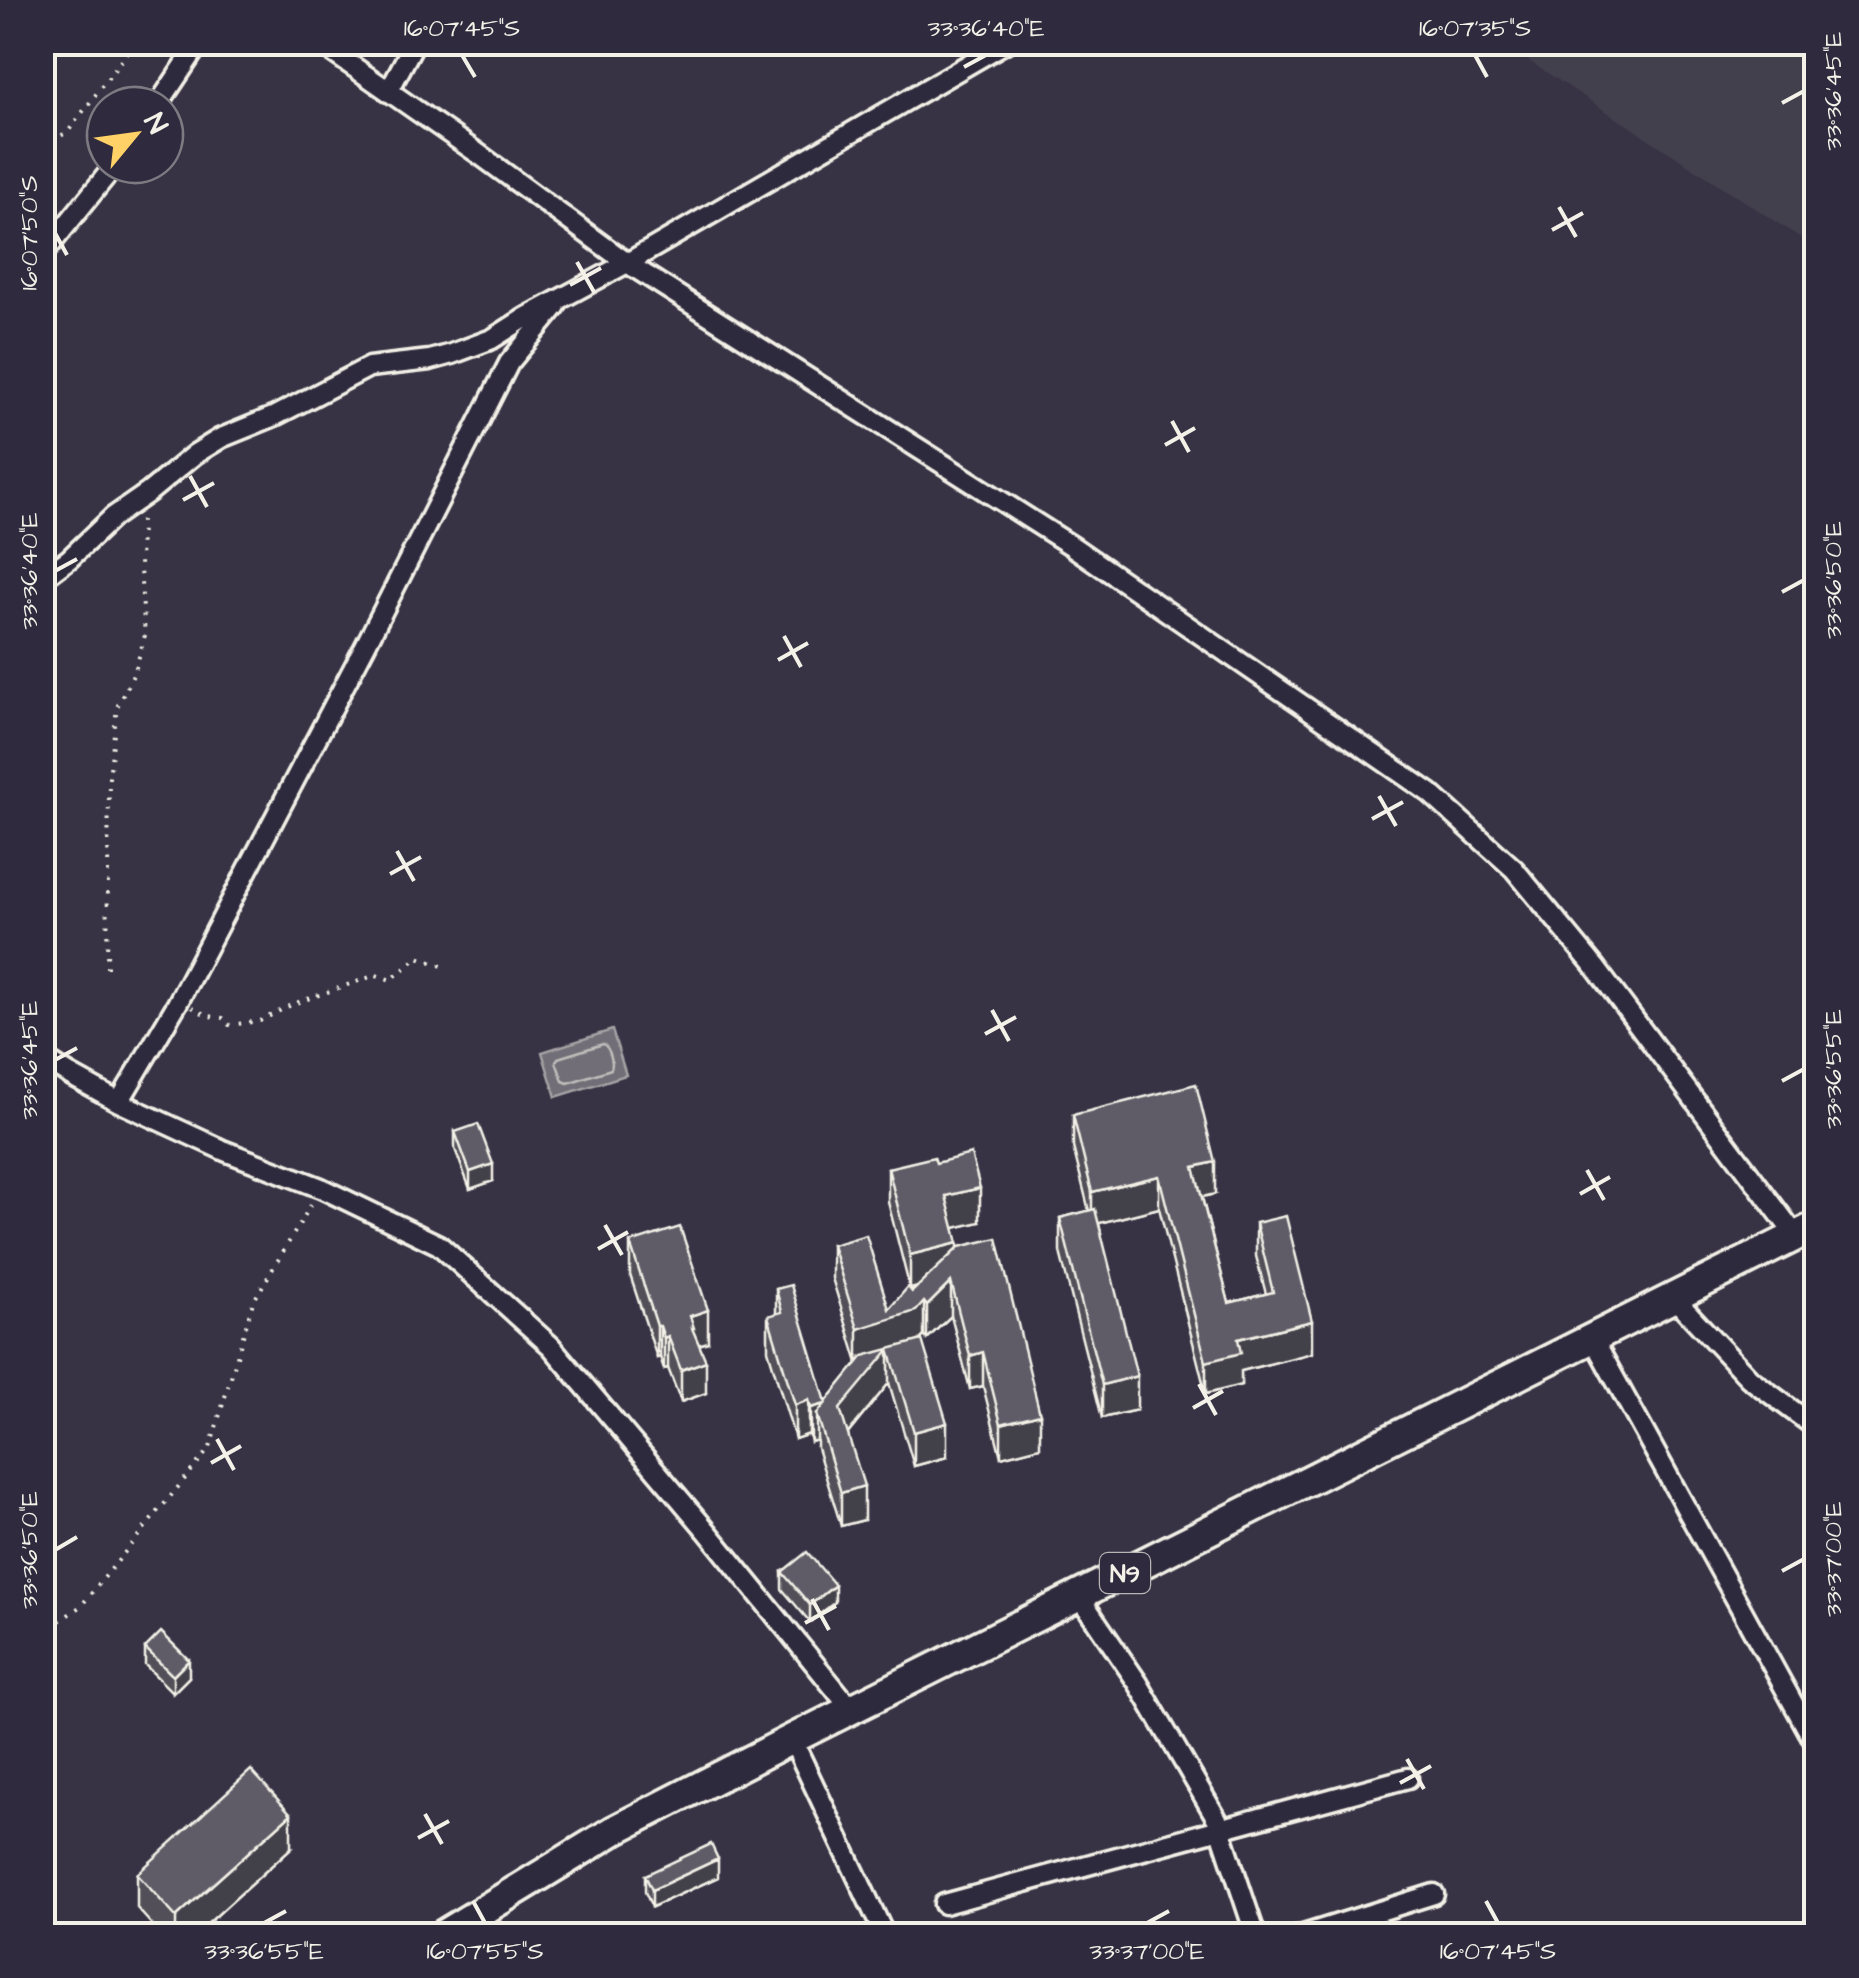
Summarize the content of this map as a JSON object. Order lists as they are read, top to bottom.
{
  "streets": {
    "highway": ["N9"]
  },
  "north": "top right",
  "coordinates": [
    "16°07'45\"S",
    "33°36'40\"E",
    "16°07'35\"S",
    "33°36'45\"E",
    "16°07'50\"S",
    "33°36'50\"E",
    "33°36'55\"E",
    "33°37'00\"E",
    "16°07'55\"S"
  ]
}
